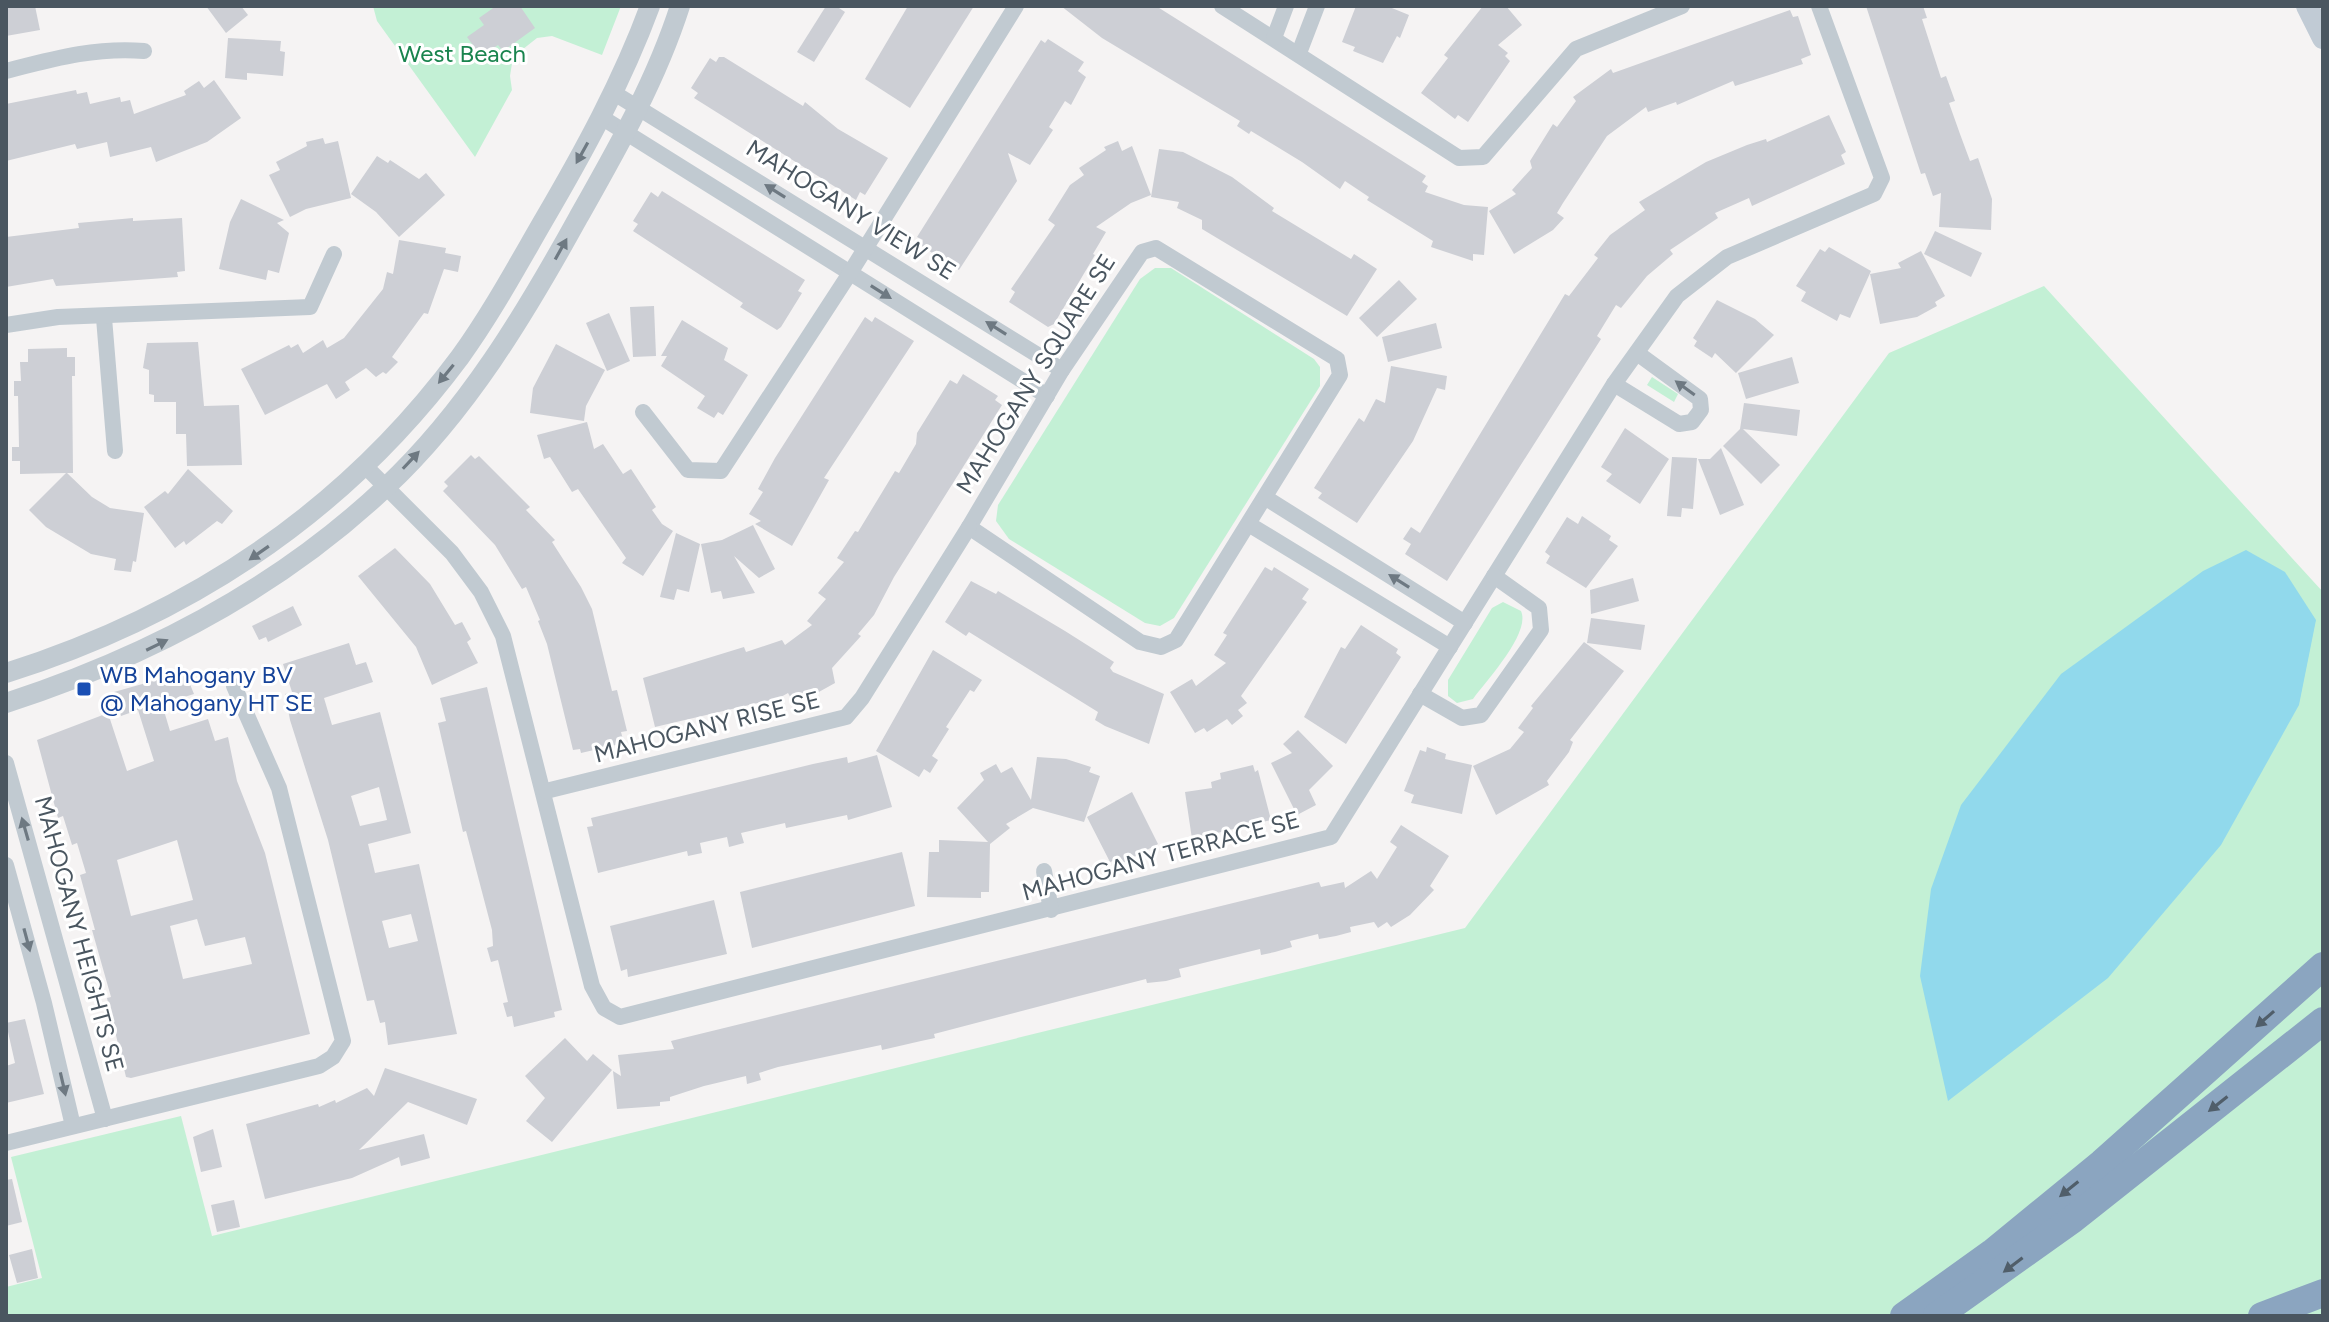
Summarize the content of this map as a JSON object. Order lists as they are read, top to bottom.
{
  "streets": {
    "street": [
      "MAHOGANY VIEW SE",
      "MAHOGANY SQUARE SE",
      "MAHOGANY RISE SE",
      "MAHOGANY TERRACE SE",
      "MAHOGANY HEIGHTS SE"
    ]
  },
  "crossings": [
    ["MAHOGANY VIEW SE", "MAHOGANY SQUARE SE"],
    ["MAHOGANY SQUARE SE", "MAHOGANY RISE SE"],
    ["MAHOGANY RISE SE", "MAHOGANY TERRACE SE"]
  ],
  "parks": ["West Beach"],
  "places": {
    "transit": ["WB Mahogany BV @ Mahogany HT SE"]
  }
}
